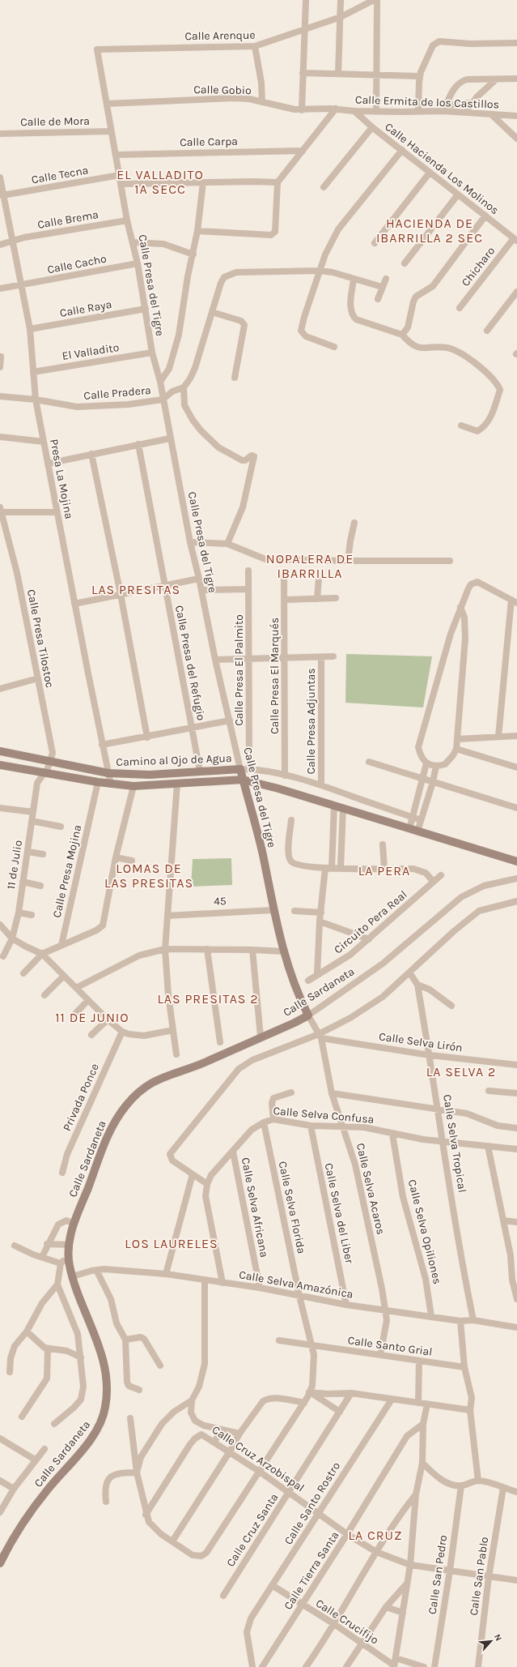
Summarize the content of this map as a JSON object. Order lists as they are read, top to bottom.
{
  "streets": {
    "street": [
      "Calle Arenque",
      "Calle Gobio",
      "Calle Ermita de los Castillos",
      "Calle de Mora",
      "Calle Carpa",
      "Calle Hacienda Los Molinos",
      "Calle Tecna",
      "Calle Brema",
      "Calle Cacho",
      "Chicharo",
      "Calle Presa del Tigre",
      "Calle Raya",
      "El Valladito",
      "Calle Pradera",
      "Presa La Mojina",
      "Calle Presa Tilostoc",
      "Calle Presa del Refugio",
      "Calle Presa El Palmito",
      "Calle Presa El Marqués",
      "Calle Presa Adjuntas",
      "Camino al Ojo de Agua",
      "11 de Julio",
      "Calle Presa Mojina",
      "45",
      "Circuito Pera Real",
      "Calle Sardaneta",
      "Calle Selva Lirón",
      "Privada Ponce",
      "Calle Selva Confusa",
      "Calle Selva Tropical",
      "Calle Selva Acaros",
      "Calle Selva Africana",
      "Calle Selva Florida",
      "Calle Selva del Liber",
      "Calle Selva Opiliones",
      "Calle Selva Amazónica",
      "Calle Santo Grial",
      "Calle Cruz Arzobispal",
      "Calle Santo Rostro",
      "Calle Cruz Santa",
      "Calle Tierra Santa",
      "Calle San Pedro",
      "Calle San Pablo",
      "Calle Crucifijo"
    ]
  },
  "crossings": [
    ["Calle Arenque", "Calle Presa del Tigre"],
    ["Calle Gobio", "Calle Ermita de los Castillos"],
    ["Calle Gobio", "Calle Presa del Tigre"],
    ["Calle Ermita de los Castillos", "Calle Hacienda Los Molinos"],
    ["Calle de Mora", "Calle Presa del Tigre"],
    ["Calle Carpa", "Calle Presa del Tigre"],
    ["Calle Hacienda Los Molinos", "Chicharo"],
    ["Calle Tecna", "Calle Presa del Tigre"],
    ["Calle Tecna", "Presa La Mojina"],
    ["Calle Brema", "Calle Presa del Tigre"],
    ["Calle Brema", "Presa La Mojina"],
    ["Calle Cacho", "Calle Presa del Tigre"],
    ["Calle Cacho", "Presa La Mojina"],
    ["Calle Presa del Tigre", "Calle Raya"],
    ["Calle Presa del Tigre", "El Valladito"],
    ["Calle Presa del Tigre", "Calle Pradera"],
    ["Calle Presa del Tigre", "Camino al Ojo de Agua"],
    ["Calle Presa del Tigre", "45"],
    ["Calle Presa del Tigre", "Calle Sardaneta"],
    ["Calle Presa del Tigre", "Calle Selva Lirón"],
    ["Calle Presa del Tigre", "Calle Selva Acaros"],
    ["Calle Raya", "Presa La Mojina"],
    ["El Valladito", "Presa La Mojina"],
    ["Calle Pradera", "Presa La Mojina"],
    ["Presa La Mojina", "Camino al Ojo de Agua"],
    ["Calle Presa Tilostoc", "Camino al Ojo de Agua"],
    ["Calle Presa Tilostoc", "11 de Julio"],
    ["Calle Presa del Refugio", "Camino al Ojo de Agua"],
    ["Calle Presa El Palmito", "Camino al Ojo de Agua"],
    ["Calle Presa El Marqués", "Camino al Ojo de Agua"],
    ["Calle Presa Adjuntas", "Camino al Ojo de Agua"],
    ["Camino al Ojo de Agua", "11 de Julio"],
    ["Camino al Ojo de Agua", "Calle Presa Mojina"],
    ["Camino al Ojo de Agua", "Circuito Pera Real"],
    ["Calle Sardaneta", "Calle Selva Amazónica"],
    ["Calle Selva Lirón", "Calle Selva Tropical"],
    ["Calle Selva Lirón", "Calle Selva Acaros"],
    ["Calle Selva Confusa", "Calle Selva Tropical"],
    ["Calle Selva Confusa", "Calle Selva Acaros"],
    ["Calle Selva Confusa", "Calle Selva Africana"],
    ["Calle Selva Confusa", "Calle Selva Florida"],
    ["Calle Selva Confusa", "Calle Selva del Liber"],
    ["Calle Selva Confusa", "Calle Selva Opiliones"],
    ["Calle Selva Tropical", "Calle Selva Amazónica"],
    ["Calle Selva Acaros", "Calle Selva Amazónica"],
    ["Calle Selva Acaros", "Calle Santo Grial"],
    ["Calle Selva Africana", "Calle Selva Amazónica"],
    ["Calle Selva Florida", "Calle Selva Amazónica"],
    ["Calle Selva Florida", "Calle Santo Grial"],
    ["Calle Selva del Liber", "Calle Selva Amazónica"],
    ["Calle Selva Opiliones", "Calle Selva Amazónica"],
    ["Calle Cruz Arzobispal", "Calle Santo Rostro"],
    ["Calle Cruz Arzobispal", "Calle Cruz Santa"],
    ["Calle Cruz Arzobispal", "Calle Tierra Santa"],
    ["Calle Cruz Arzobispal", "Calle San Pedro"],
    ["Calle Cruz Arzobispal", "Calle San Pablo"],
    ["Calle Santo Rostro", "Calle Crucifijo"],
    ["Calle Tierra Santa", "Calle Crucifijo"]
  ],
  "districts": [
    "EL VALLADITO 1A SECC",
    "HACIENDA DE IBARRILLA 2 SEC",
    "NOPALERA DE IBARRILLA",
    "LAS PRESITAS",
    "LOMAS DE LAS PRESITAS",
    "LA PERA",
    "LAS PRESITAS 2",
    "11 DE JUNIO",
    "LA SELVA 2",
    "LOS LAURELES",
    "LA CRUZ"
  ],
  "north": "top right"
}
